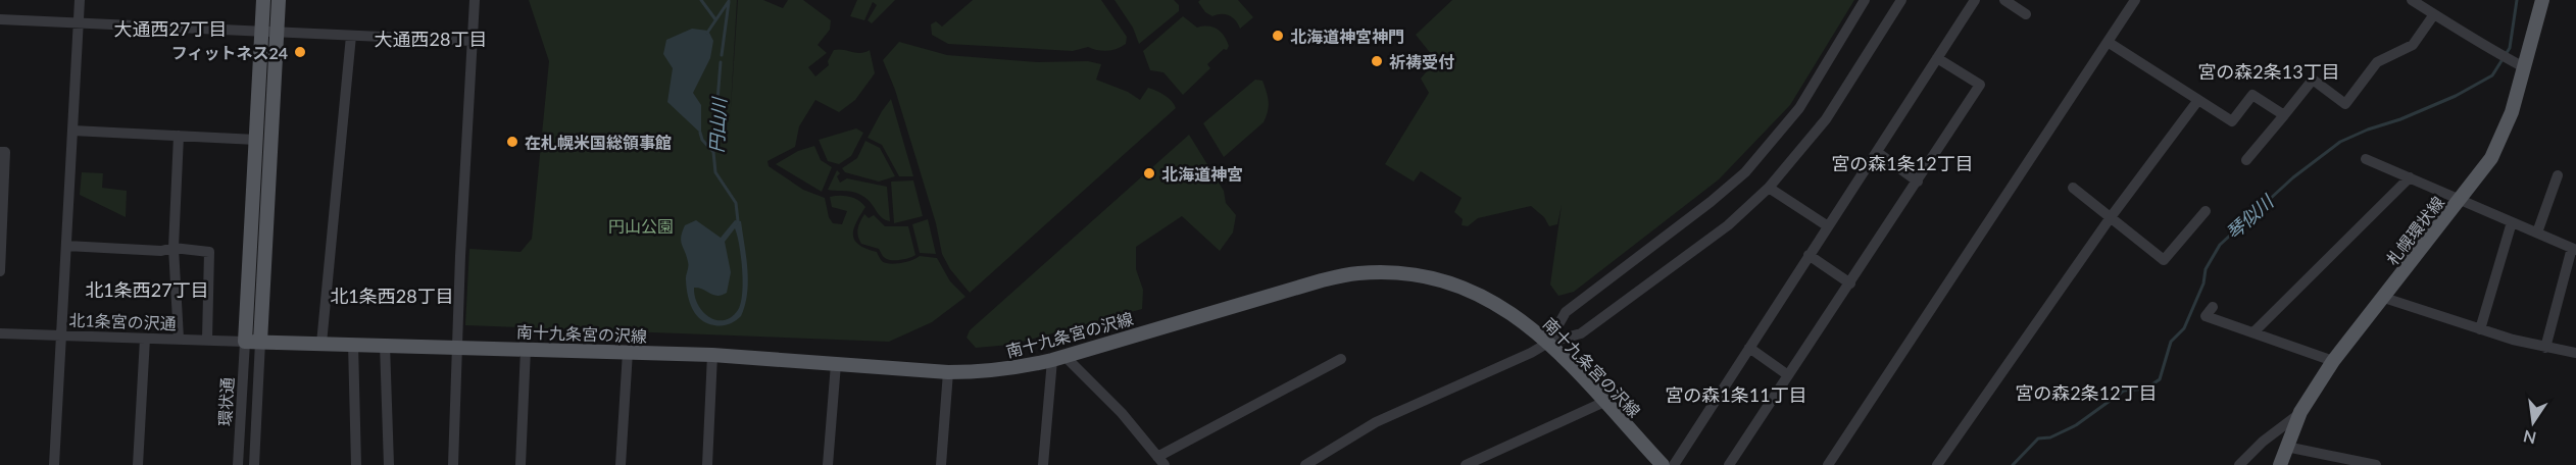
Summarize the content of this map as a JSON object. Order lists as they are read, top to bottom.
{
  "streets": {
    "main road": ["札幌環状線", "南十九条宮の沢線"],
    "street": ["北1条宮の沢通", "環状通"]
  },
  "crossings": [
    ["北1条宮の沢通", "南十九条宮の沢線"],
    ["北1条宮の沢通", "環状通"],
    ["南十九条宮の沢線", "環状通"]
  ],
  "districts": [
    "大通西27丁目",
    "大通西28丁目",
    "宮の森2条13丁目",
    "宮の森1条12丁目",
    "北1条西27丁目",
    "北1条西28丁目",
    "宮の森2条12丁目",
    "宮の森1条11丁目"
  ],
  "water": ["円山川", "琴似川"],
  "parks": ["円山公園"],
  "places": [
    "北海道神宮神門",
    "フィットネス24",
    "祈祷受付",
    "在札幌米国総領事館",
    "北海道神宮"
  ],
  "north": "bottom"
}
